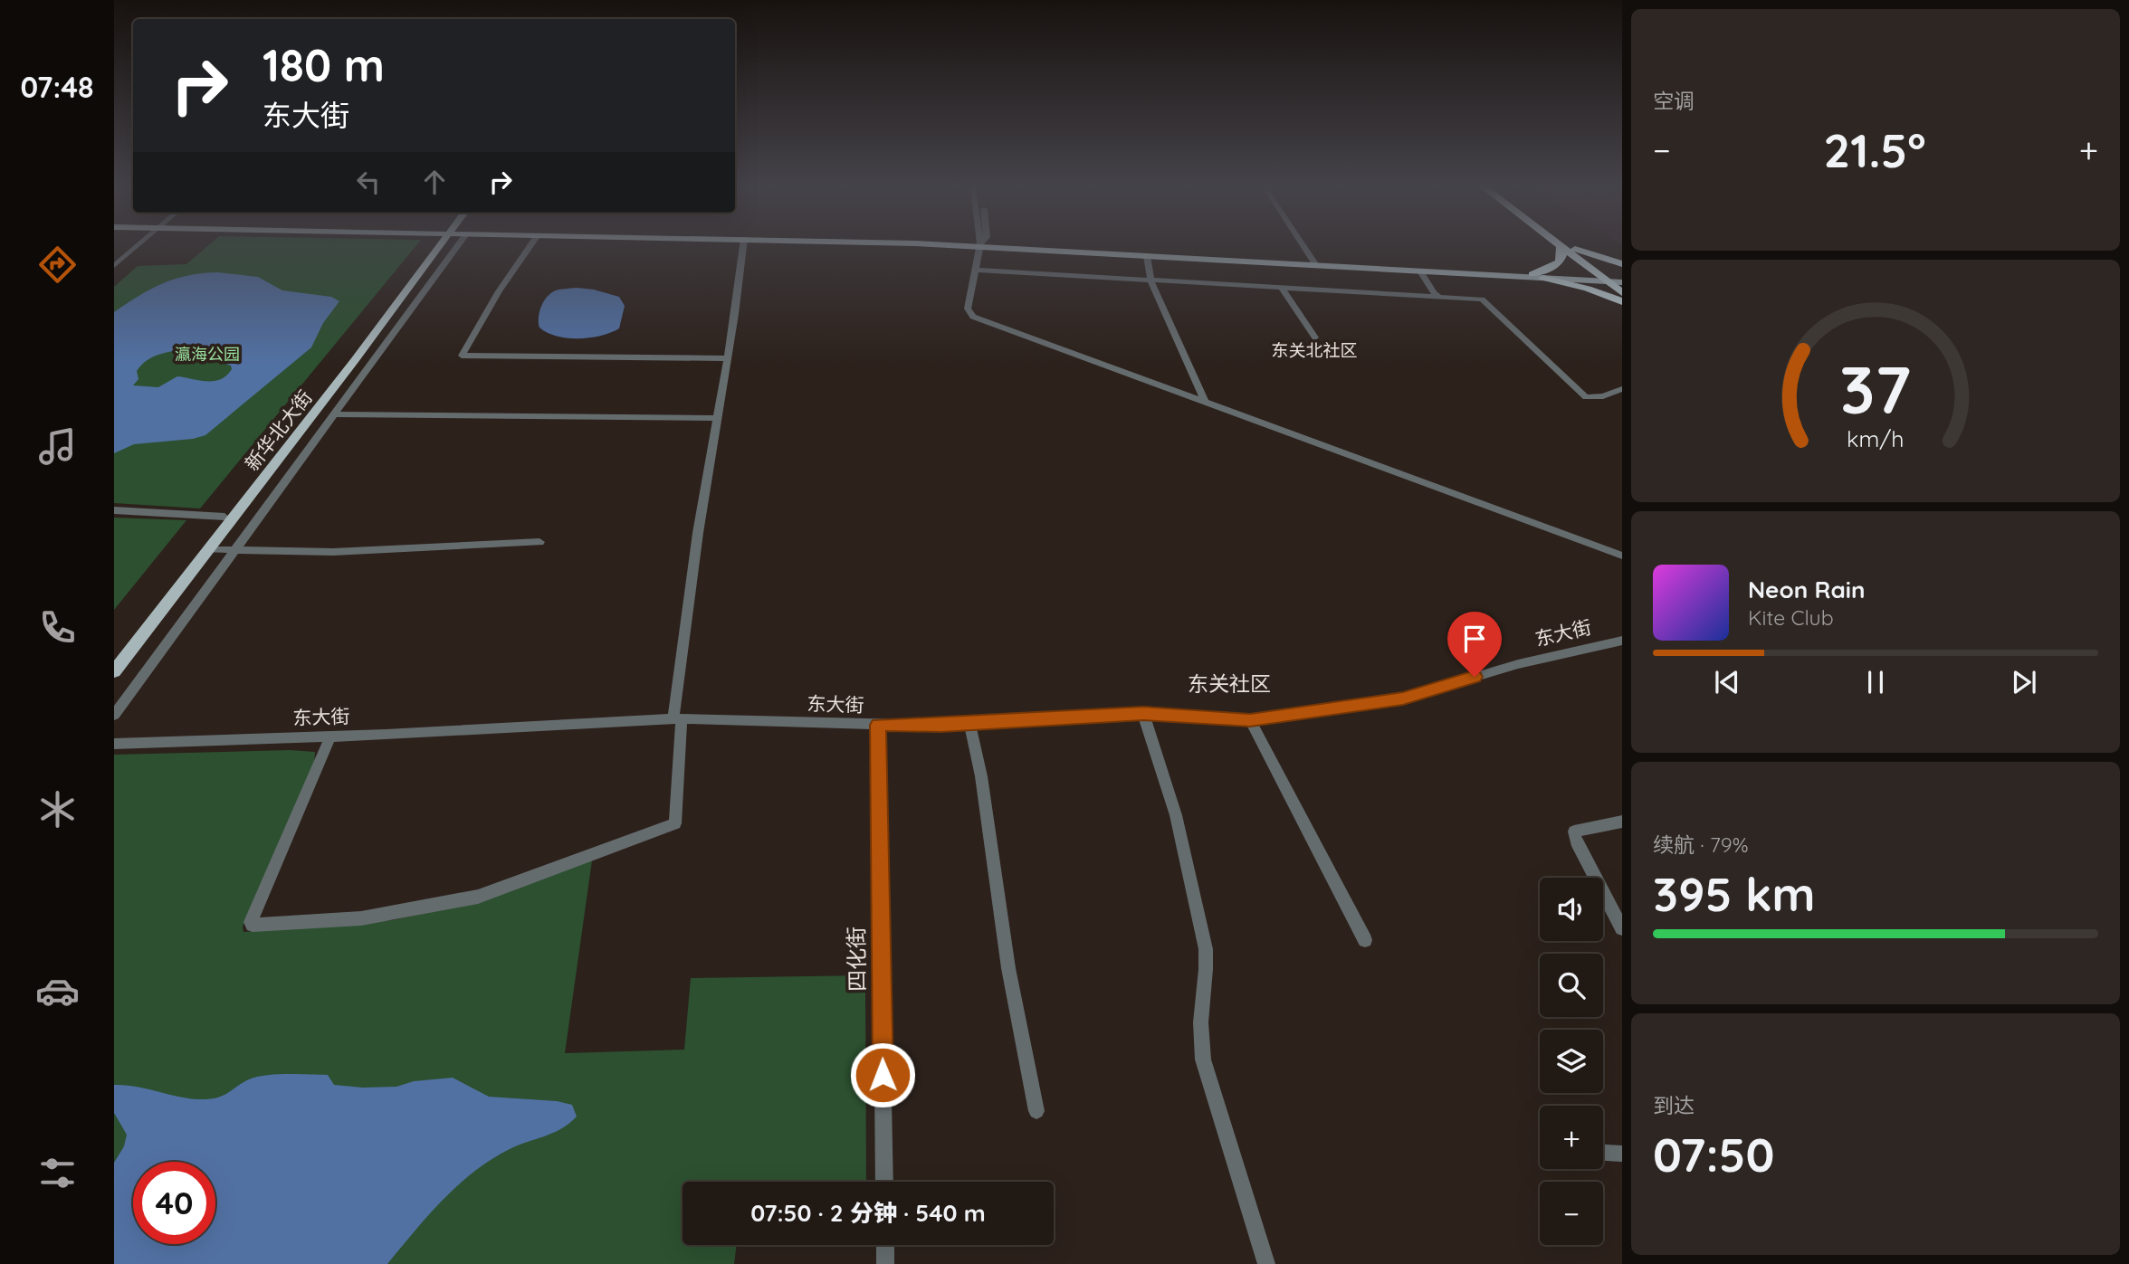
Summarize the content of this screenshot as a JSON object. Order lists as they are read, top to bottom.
{
  "streets": {
    "main road": ["新华北大街"],
    "street": ["东大街", "四化街"]
  },
  "crossings": [
    ["东大街", "四化街"]
  ],
  "districts": ["东关北社区", "东关社区"],
  "parks": ["瀛海公园"],
  "page": {
    "tabs": "07:48",
    "tile": [
      "空调",
      ["续航 · 79%", "395 km"],
      ["到达", "07:50"]
    ],
    "turn": ["180 m", "东大街"],
    "heat": ["−", "21.5°", "+"],
    "song": ["Neon Rain", "Kite Club"],
    "map_buttons": ["+", "−"],
    "limit": "40",
    "trip": "07:50 · 2 分钟 · 540 m",
    "gauge": ["37", "km/h"]
  }
}
